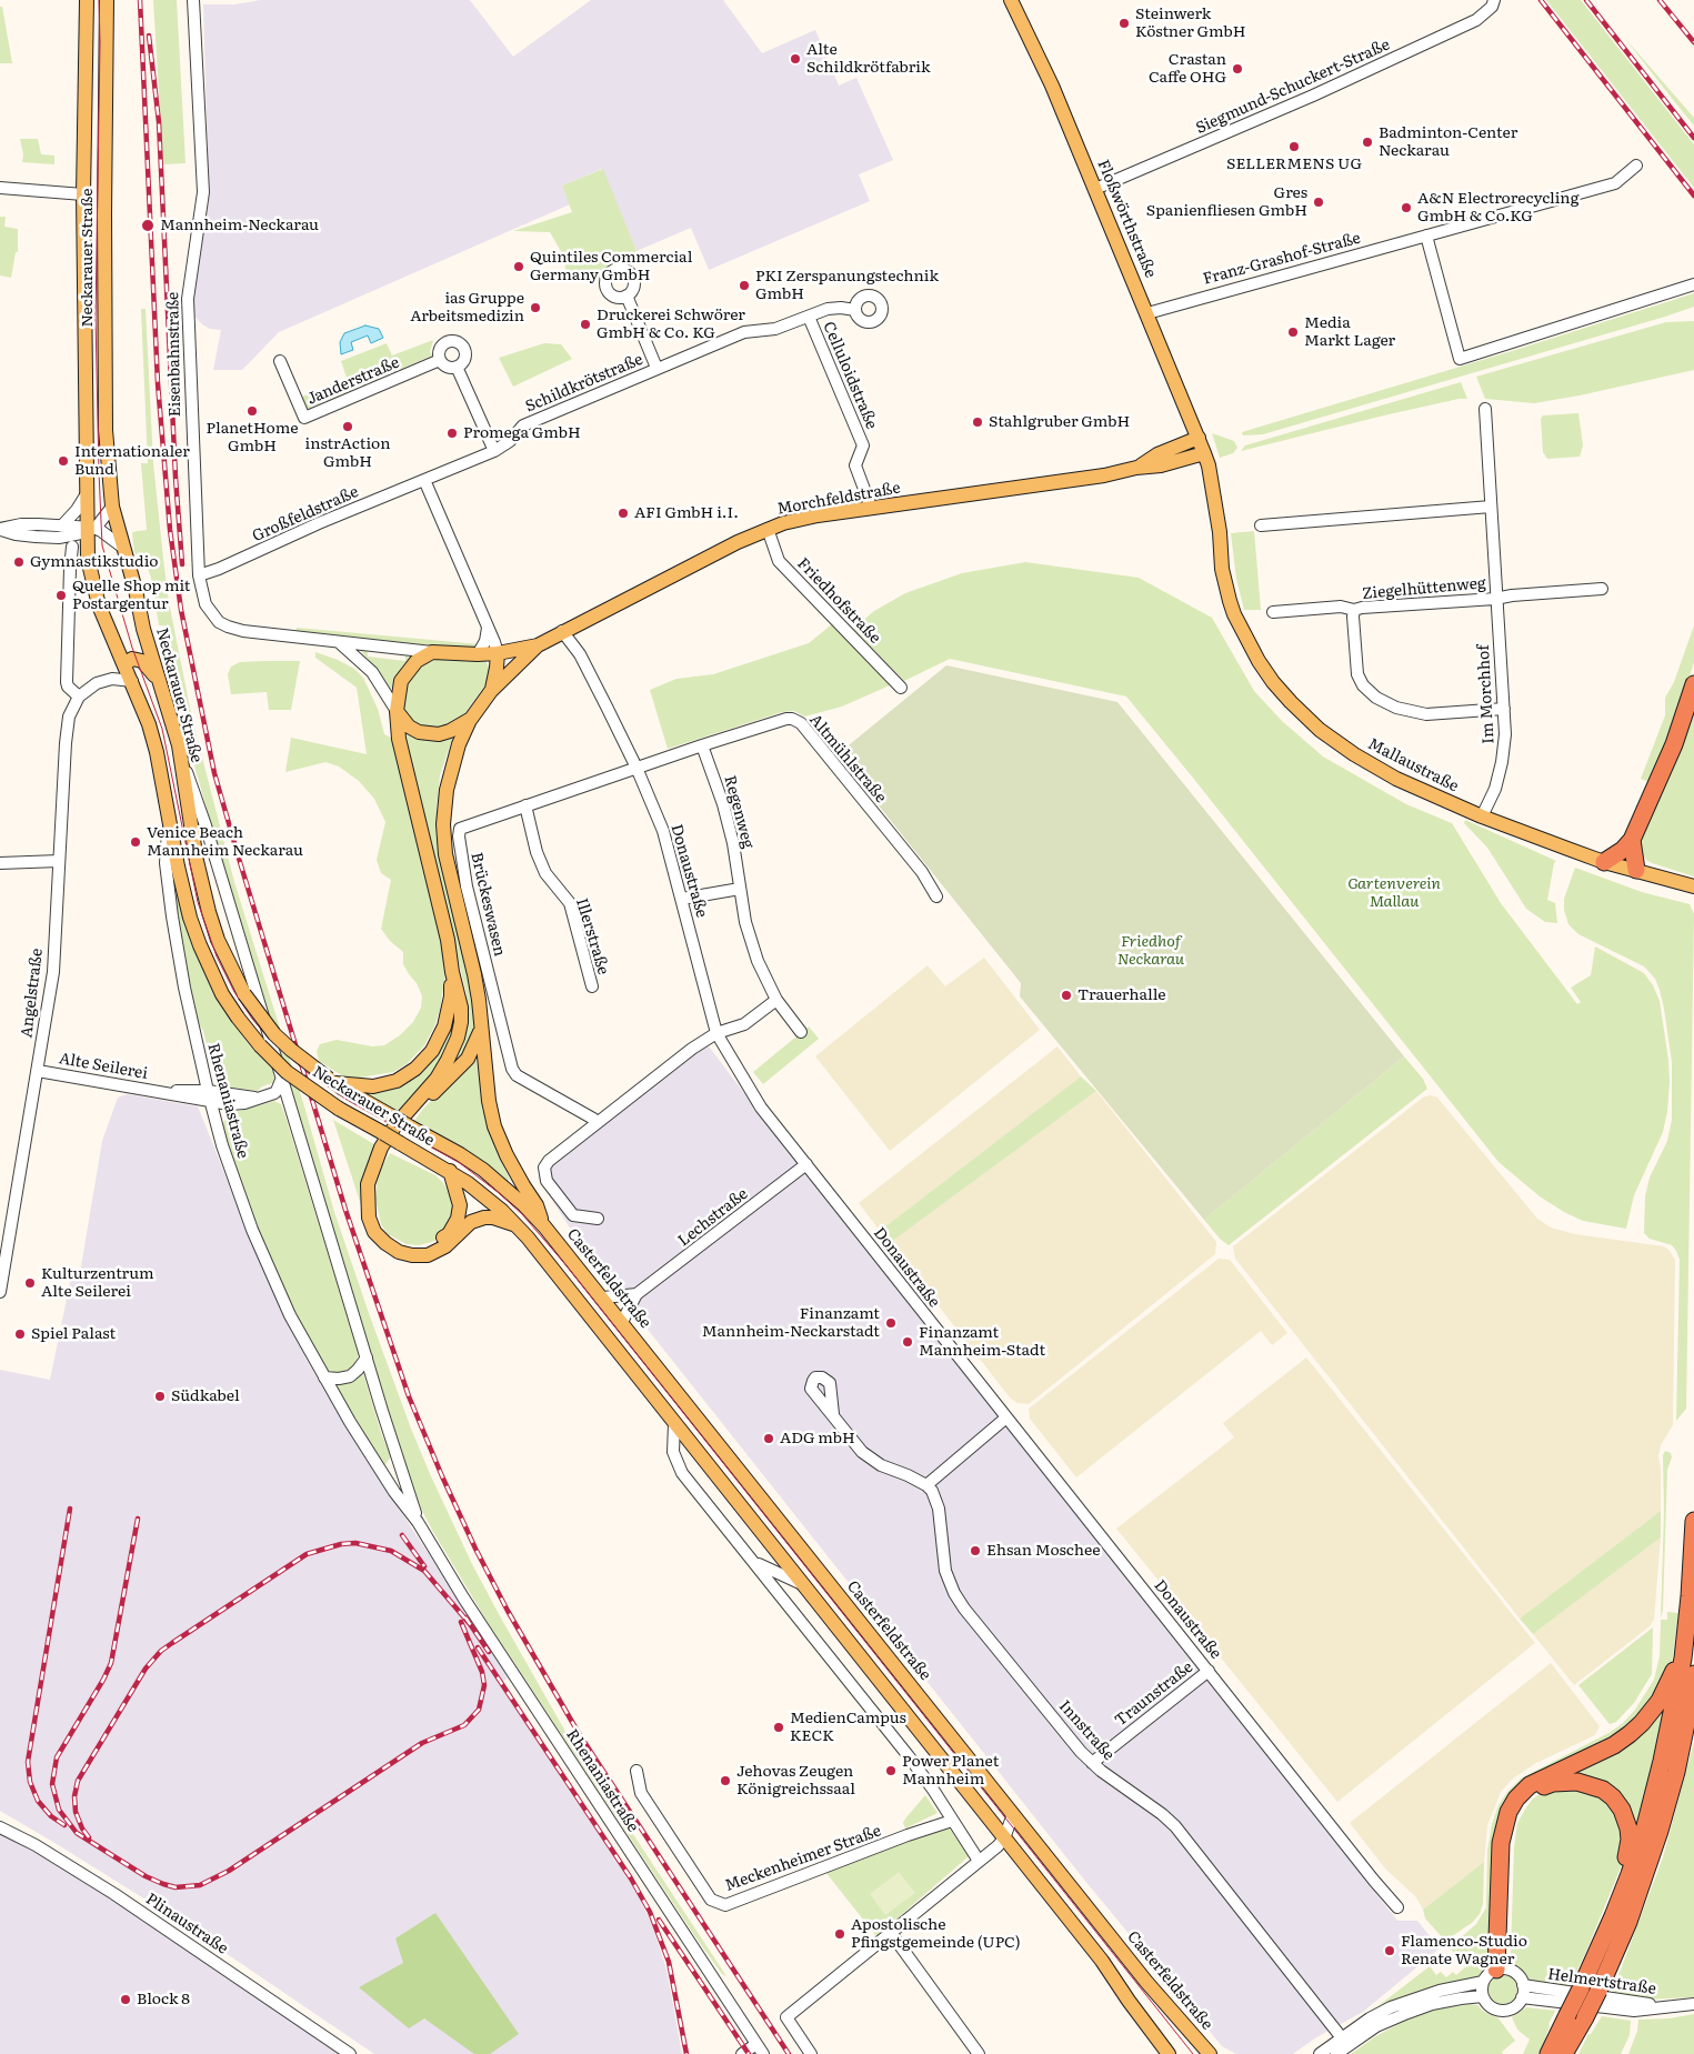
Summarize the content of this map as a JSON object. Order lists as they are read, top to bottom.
{
  "streets": {
    "main road": [
      "Floßwörthstraße",
      "Neckarauer Straße",
      "Morchfeldstraße",
      "Mallaustraße",
      "Casterfeldstraße"
    ],
    "street": [
      "Siegmund-Schuckert-Straße",
      "Franz-Grashof-Straße",
      "Eisenbahnstraße",
      "Celluloidstraße",
      "Janderstraße",
      "Schildkrötstraße",
      "Großfeldstraße",
      "Ziegelhüttenweg",
      "Friedhofstraße",
      "Im Morchhof",
      "Altmühlstraße",
      "Regenweg",
      "Donaustraße",
      "Brückeswasen",
      "Illerstraße",
      "Angelstraße",
      "Alte Seilerei",
      "Rhenaniastraße",
      "Lechstraße",
      "Traunstraße",
      "Innstraße",
      "Meckenheimer Straße",
      "Plinaustraße",
      "Helmertstraße"
    ]
  },
  "crossings": [
    ["Siegmund-Schuckert-Straße", "Floßwörthstraße"],
    ["Floßwörthstraße", "Franz-Grashof-Straße"],
    ["Floßwörthstraße", "Morchfeldstraße"],
    ["Floßwörthstraße", "Mallaustraße"],
    ["Neckarauer Straße", "Morchfeldstraße"],
    ["Neckarauer Straße", "Rhenaniastraße"],
    ["Neckarauer Straße", "Casterfeldstraße"],
    ["Eisenbahnstraße", "Großfeldstraße"],
    ["Celluloidstraße", "Schildkrötstraße"],
    ["Celluloidstraße", "Morchfeldstraße"],
    ["Schildkrötstraße", "Großfeldstraße"],
    ["Morchfeldstraße", "Friedhofstraße"],
    ["Morchfeldstraße", "Mallaustraße"],
    ["Morchfeldstraße", "Donaustraße"],
    ["Morchfeldstraße", "Casterfeldstraße"],
    ["Ziegelhüttenweg", "Im Morchhof"],
    ["Im Morchhof", "Mallaustraße"],
    ["Altmühlstraße", "Regenweg"],
    ["Altmühlstraße", "Donaustraße"],
    ["Altmühlstraße", "Brückeswasen"],
    ["Donaustraße", "Brückeswasen"],
    ["Donaustraße", "Lechstraße"],
    ["Donaustraße", "Traunstraße"],
    ["Brückeswasen", "Illerstraße"],
    ["Angelstraße", "Alte Seilerei"],
    ["Alte Seilerei", "Rhenaniastraße"],
    ["Lechstraße", "Casterfeldstraße"],
    ["Traunstraße", "Innstraße"]
  ],
  "parks": ["Gartenverein Mallau", "Friedhof Neckarau"],
  "places": [
    "Steinwerk Köstner GmbH",
    "Alte Schildkrötfabrik",
    "Crastan Caffe OHG",
    "Badminton-Center Neckarau",
    "SELLERMENS UG",
    "Gres Spanienfliesen GmbH",
    "A&N Electrorecycling GmbH & Co.KG",
    "Mannheim-Neckarau",
    "Quintiles Commercial Germany GmbH",
    "PKI Zerspanungstechnik GmbH",
    "ias Gruppe Arbeitsmedizin",
    "Druckerei Schwörer GmbH & Co. KG",
    "Media Markt Lager",
    "PlanetHome GmbH",
    "Stahlgruber GmbH",
    "instrAction GmbH",
    "Promega GmbH",
    "Internationaler Bund",
    "AFI GmbH i.I.",
    "Gymnastikstudio",
    "Quelle Shop mit Postargentur",
    "Venice Beach Mannheim Neckarau",
    "Trauerhalle",
    "Kulturzentrum Alte Seilerei",
    "Finanzamt Mannheim-Neckarstadt",
    "Spiel Palast",
    "Finanzamt Mannheim-Stadt",
    "Südkabel",
    "ADG mbH",
    "Ehsan Moschee",
    "MedienCampus KECK",
    "Power Planet Mannheim",
    "Jehovas Zeugen Königreichssaal",
    "Apostolische Pfingstgemeinde (UPC)",
    "Flamenco-Studio Renate Wagner",
    "Block 8"
  ]
}
